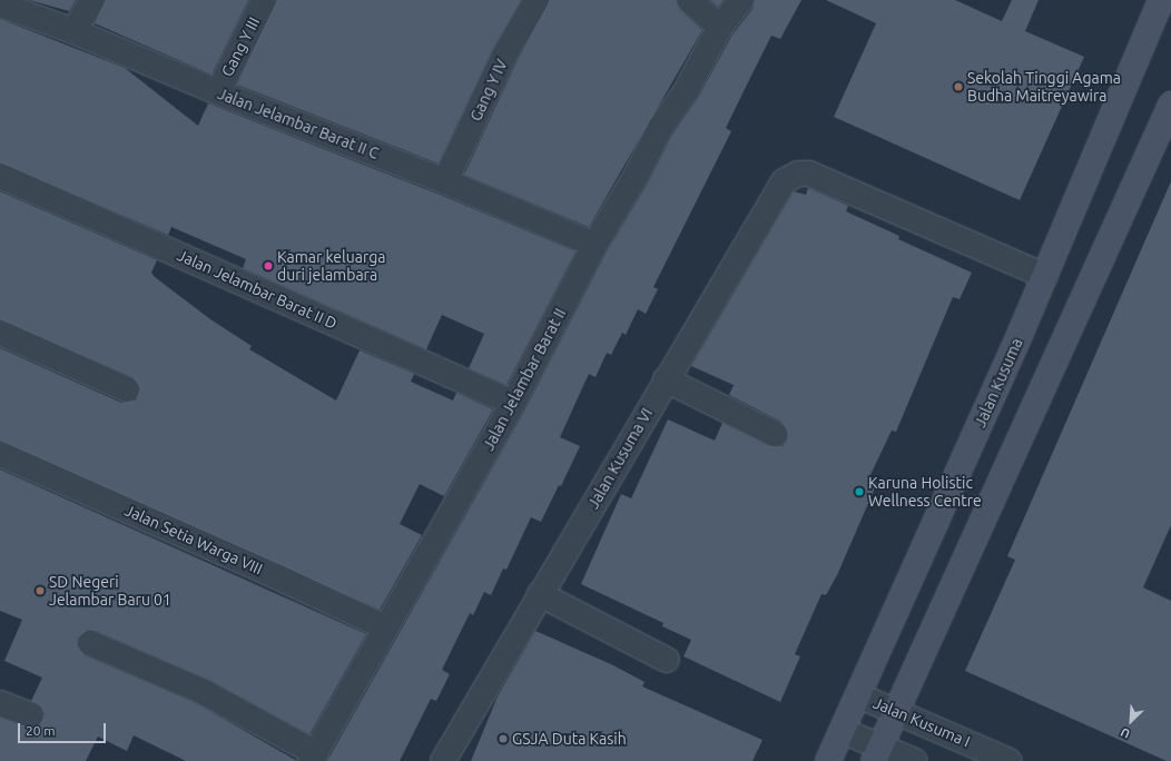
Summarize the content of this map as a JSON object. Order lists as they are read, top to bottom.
{
  "streets": {
    "street": [
      "Gang Y III",
      "Gang Y IV",
      "Jalan Jelambar Barat II C",
      "Jalan Jelambar Barat II D",
      "Jalan Jelambar Barat II",
      "Jalan Kusuma",
      "Jalan Kusuma VI",
      "Jalan Setia Warga VIII",
      "Jalan Kusuma I"
    ]
  },
  "crossings": [
    ["Gang Y III", "Jalan Jelambar Barat II C"],
    ["Gang Y IV", "Jalan Jelambar Barat II C"],
    ["Jalan Jelambar Barat II C", "Jalan Jelambar Barat II"],
    ["Jalan Jelambar Barat II D", "Jalan Jelambar Barat II"],
    ["Jalan Jelambar Barat II", "Jalan Setia Warga VIII"],
    ["Jalan Kusuma", "Jalan Kusuma VI"],
    ["Jalan Kusuma", "Jalan Kusuma I"]
  ],
  "places": [
    "Sekolah Tinggi Agama Budha Maitreyawira",
    "Kamar keluarga duri jelambara",
    "Karuna Holistic Wellness Centre",
    "SD Negeri Jelambar Baru 01",
    "GSJA Duta Kasih"
  ],
  "scale_bar": "20 m",
  "north": "bottom left"
}
